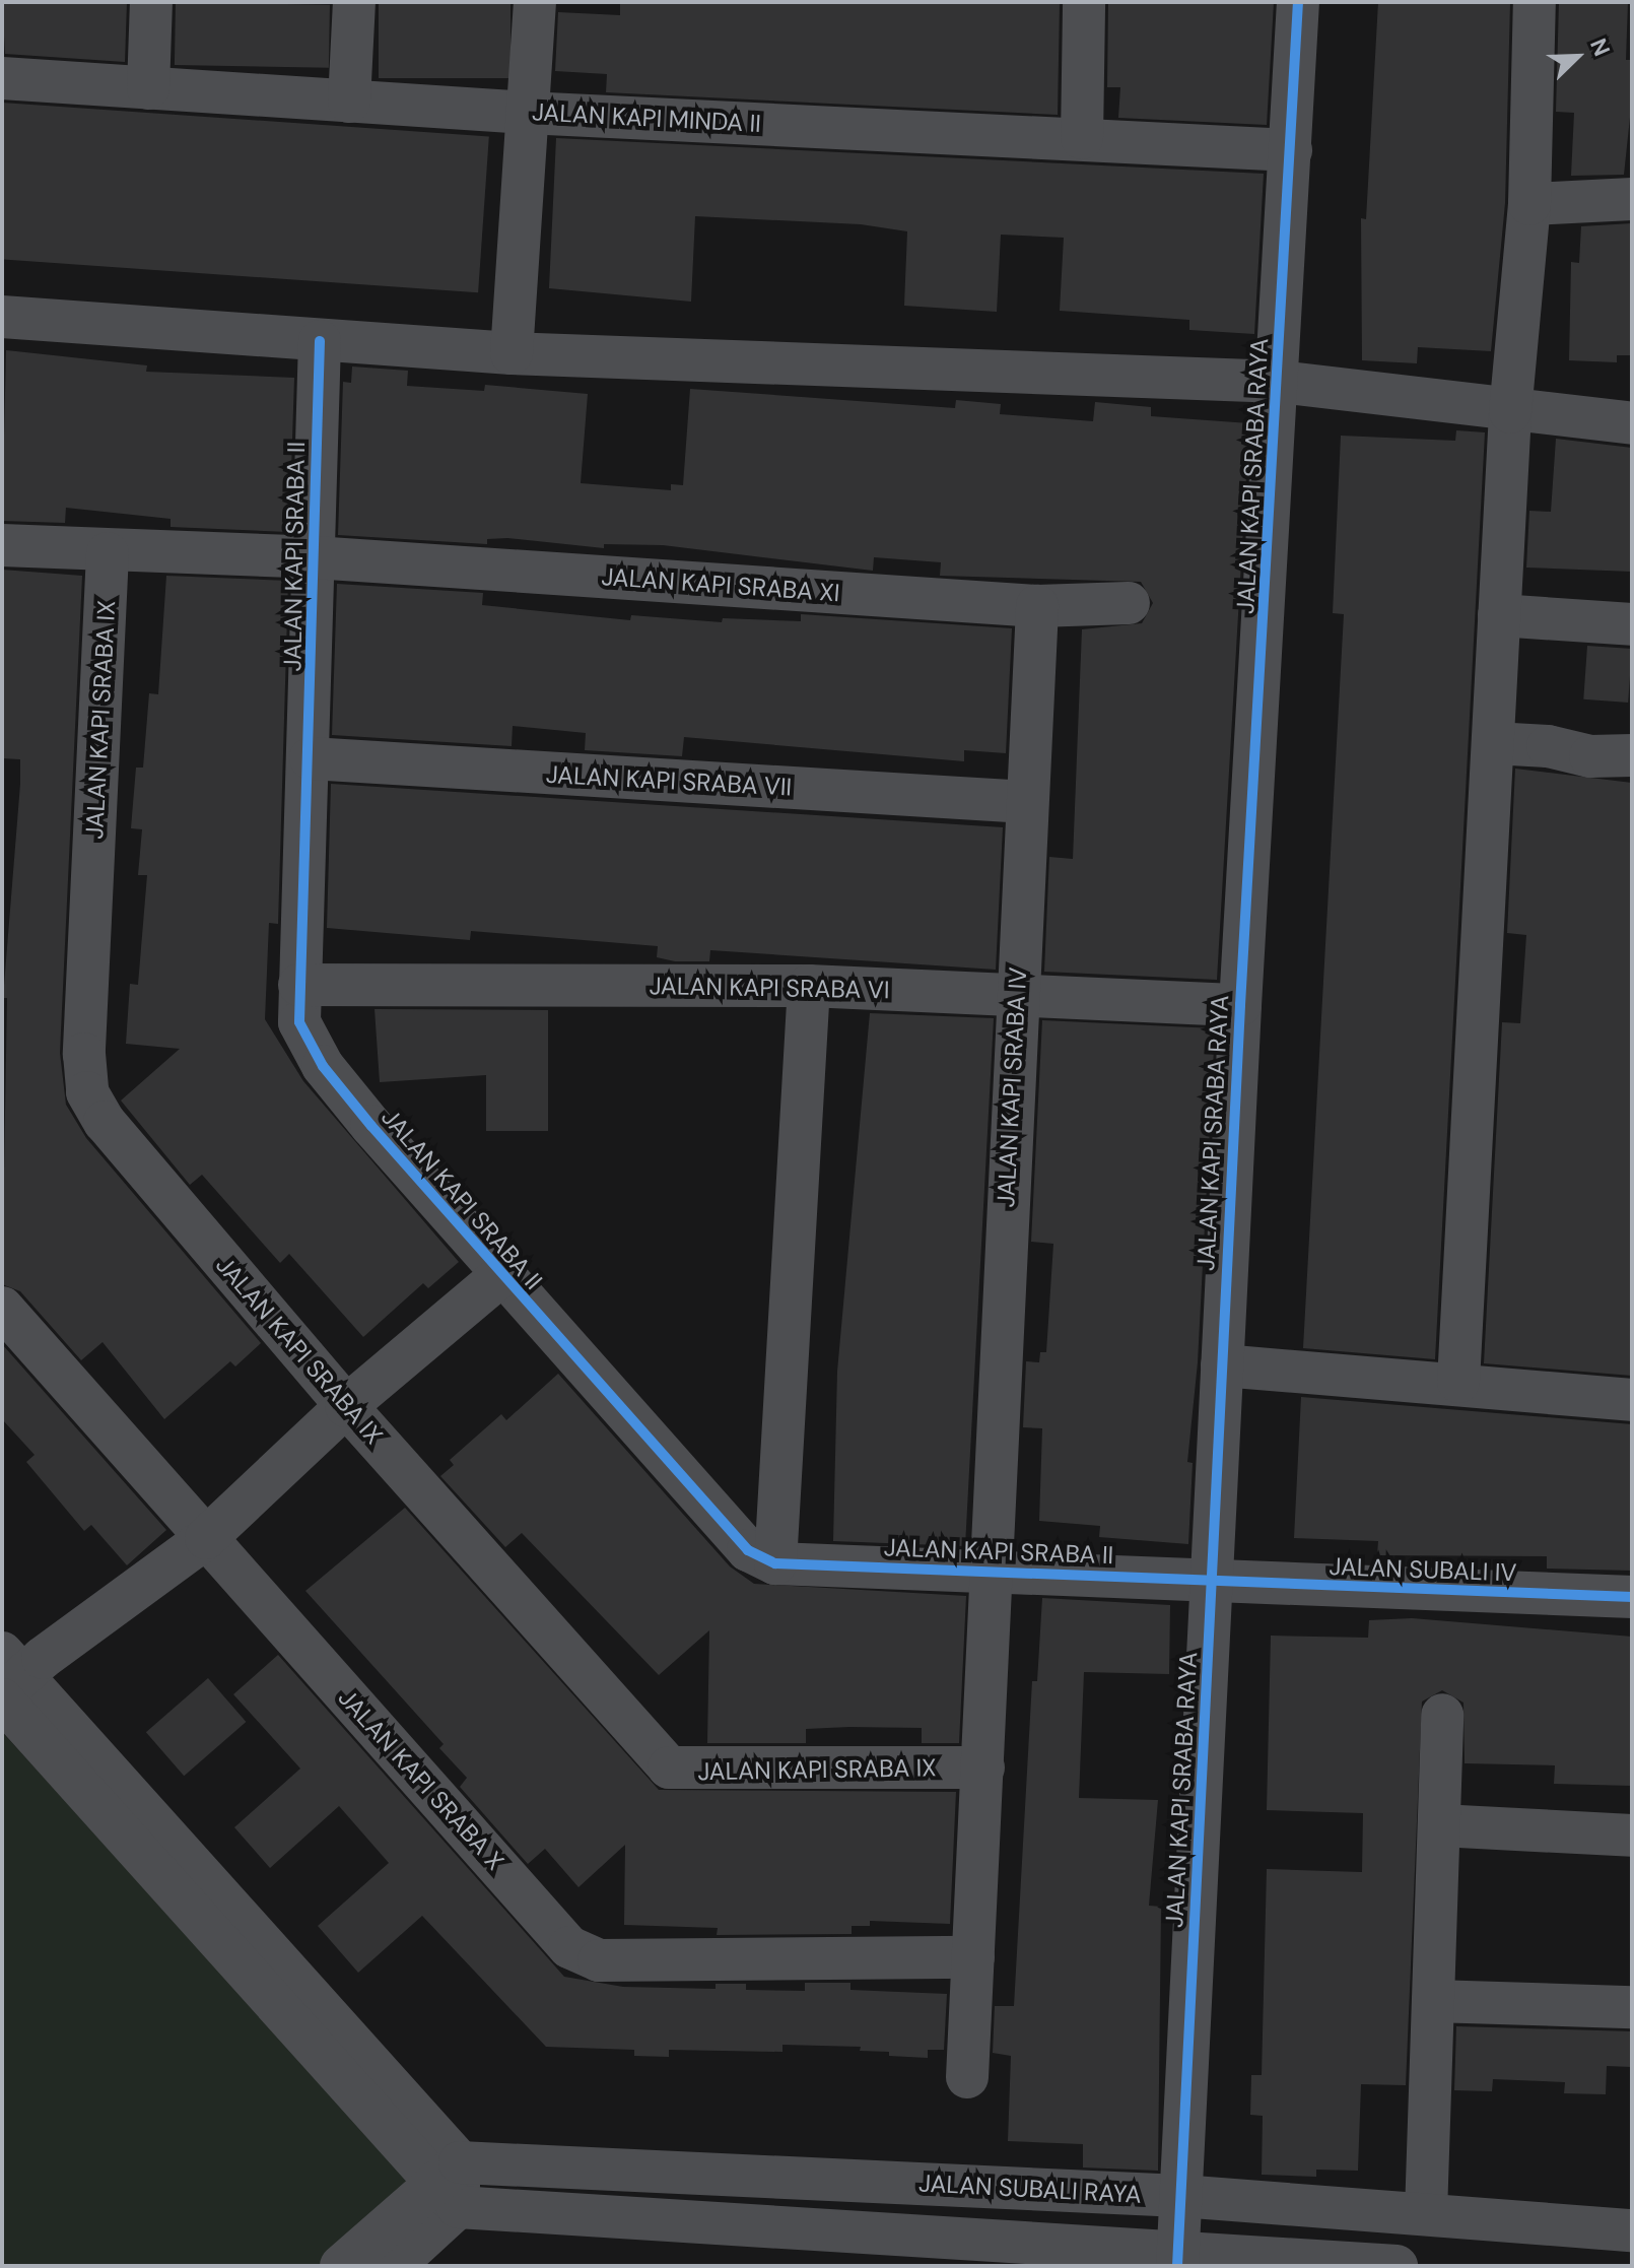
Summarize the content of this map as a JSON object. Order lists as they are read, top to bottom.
{
  "streets": {
    "street": [
      "JALAN KAPI MINDA II",
      "JALAN KAPI SRABA RAYA",
      "JALAN KAPI SRABA II",
      "JALAN KAPI SRABA XI",
      "JALAN KAPI SRABA IX",
      "JALAN KAPI SRABA VII",
      "JALAN KAPI SRABA VI",
      "JALAN KAPI SRABA IV",
      "JALAN SUBALI IV",
      "JALAN KAPI SRABA X",
      "JALAN SUBALI RAYA"
    ]
  },
  "crossings": [
    ["JALAN KAPI MINDA II", "JALAN KAPI SRABA RAYA"],
    ["JALAN KAPI SRABA RAYA", "JALAN KAPI SRABA II"],
    ["JALAN KAPI SRABA RAYA", "JALAN KAPI SRABA VI"],
    ["JALAN KAPI SRABA RAYA", "JALAN SUBALI IV"],
    ["JALAN KAPI SRABA RAYA", "JALAN SUBALI RAYA"],
    ["JALAN KAPI SRABA II", "JALAN KAPI SRABA XI"],
    ["JALAN KAPI SRABA II", "JALAN KAPI SRABA VII"],
    ["JALAN KAPI SRABA II", "JALAN KAPI SRABA VI"],
    ["JALAN KAPI SRABA II", "JALAN KAPI SRABA IV"],
    ["JALAN KAPI SRABA II", "JALAN SUBALI IV"],
    ["JALAN KAPI SRABA XI", "JALAN KAPI SRABA IV"],
    ["JALAN KAPI SRABA VII", "JALAN KAPI SRABA IV"],
    ["JALAN KAPI SRABA VI", "JALAN KAPI SRABA IV"]
  ],
  "north": "top right"
}
